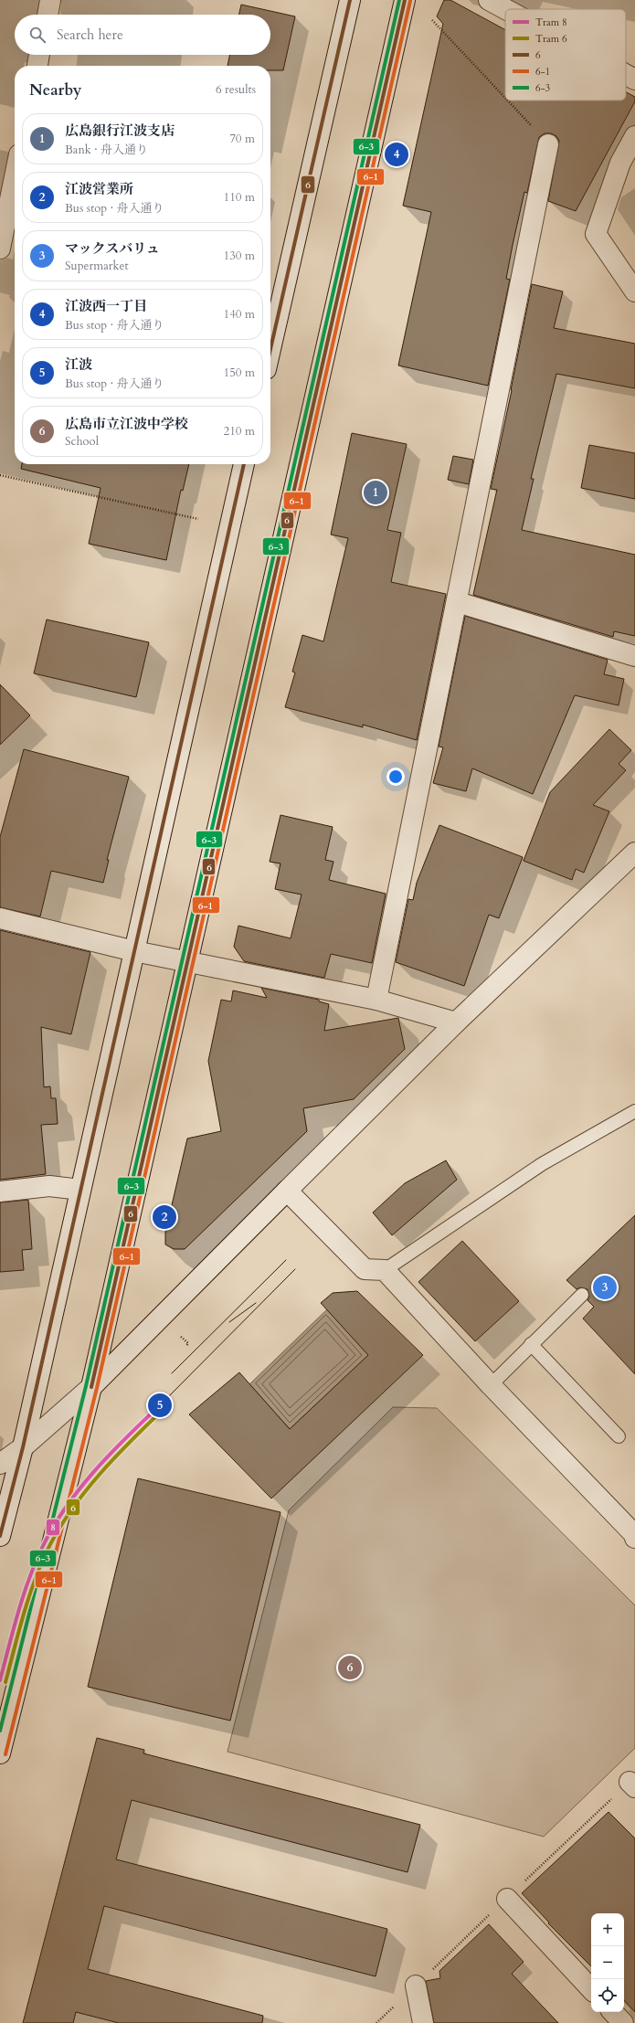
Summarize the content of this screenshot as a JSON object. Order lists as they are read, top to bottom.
{
  "lines": [
    "transit line 6",
    "transit line 6-3",
    "transit line 6-1",
    "tram line 8",
    "tram line 6"
  ],
  "legend": [
    "Tram 8",
    "Tram 6",
    "6",
    "6-1",
    "6-3"
  ],
  "page": {
    "search": "Search here",
    "heading": ["Nearby", "6 results"],
    "list": [
      {
        "mark": "1",
        "name": "広島銀行江波支店",
        "note": "Bank · 舟入通り",
        "value": "70 m"
      },
      {
        "mark": "2",
        "name": "江波営業所",
        "note": "Bus stop · 舟入通り",
        "value": "110 m"
      },
      {
        "mark": "3",
        "name": "マックスバリュ",
        "note": "Supermarket",
        "value": "130 m"
      },
      {
        "mark": "4",
        "name": "江波西一丁目",
        "note": "Bus stop · 舟入通り",
        "value": "140 m"
      },
      {
        "mark": "5",
        "name": "江波",
        "note": "Bus stop · 舟入通り",
        "value": "150 m"
      },
      {
        "mark": "6",
        "name": "広島市立江波中学校",
        "note": "School",
        "value": "210 m"
      }
    ],
    "pins": [
      "4",
      "1",
      "2",
      "3",
      "5",
      "6"
    ],
    "map_buttons": ["+", "−"]
  }
}
